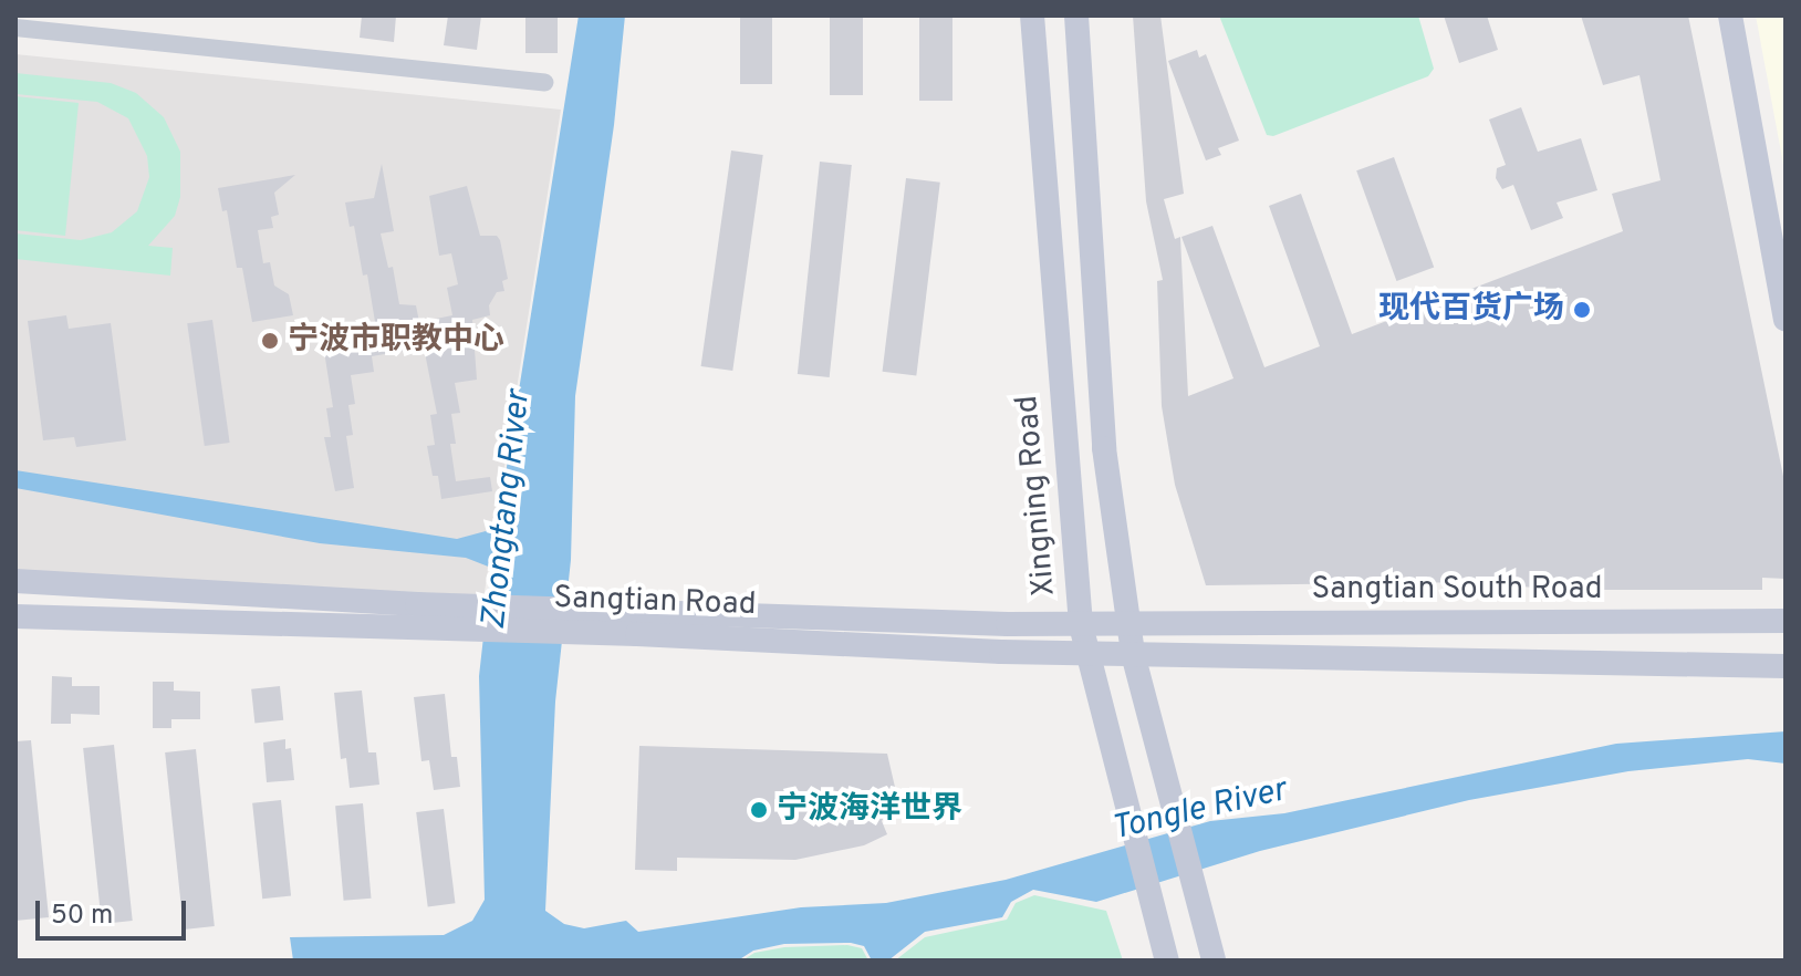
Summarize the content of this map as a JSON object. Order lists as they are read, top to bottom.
{
  "streets": {
    "main road": ["Xingning Road", "Sangtian South Road", "Sangtian Road"]
  },
  "crossings": [
    ["Xingning Road", "Sangtian Road"],
    ["Sangtian South Road", "Sangtian Road"]
  ],
  "water": ["Zhongtang River", "Tongle River"],
  "places": ["现代百货广场", "宁波市职教中心", "宁波海洋世界"],
  "scale_bar": "50 m"
}
